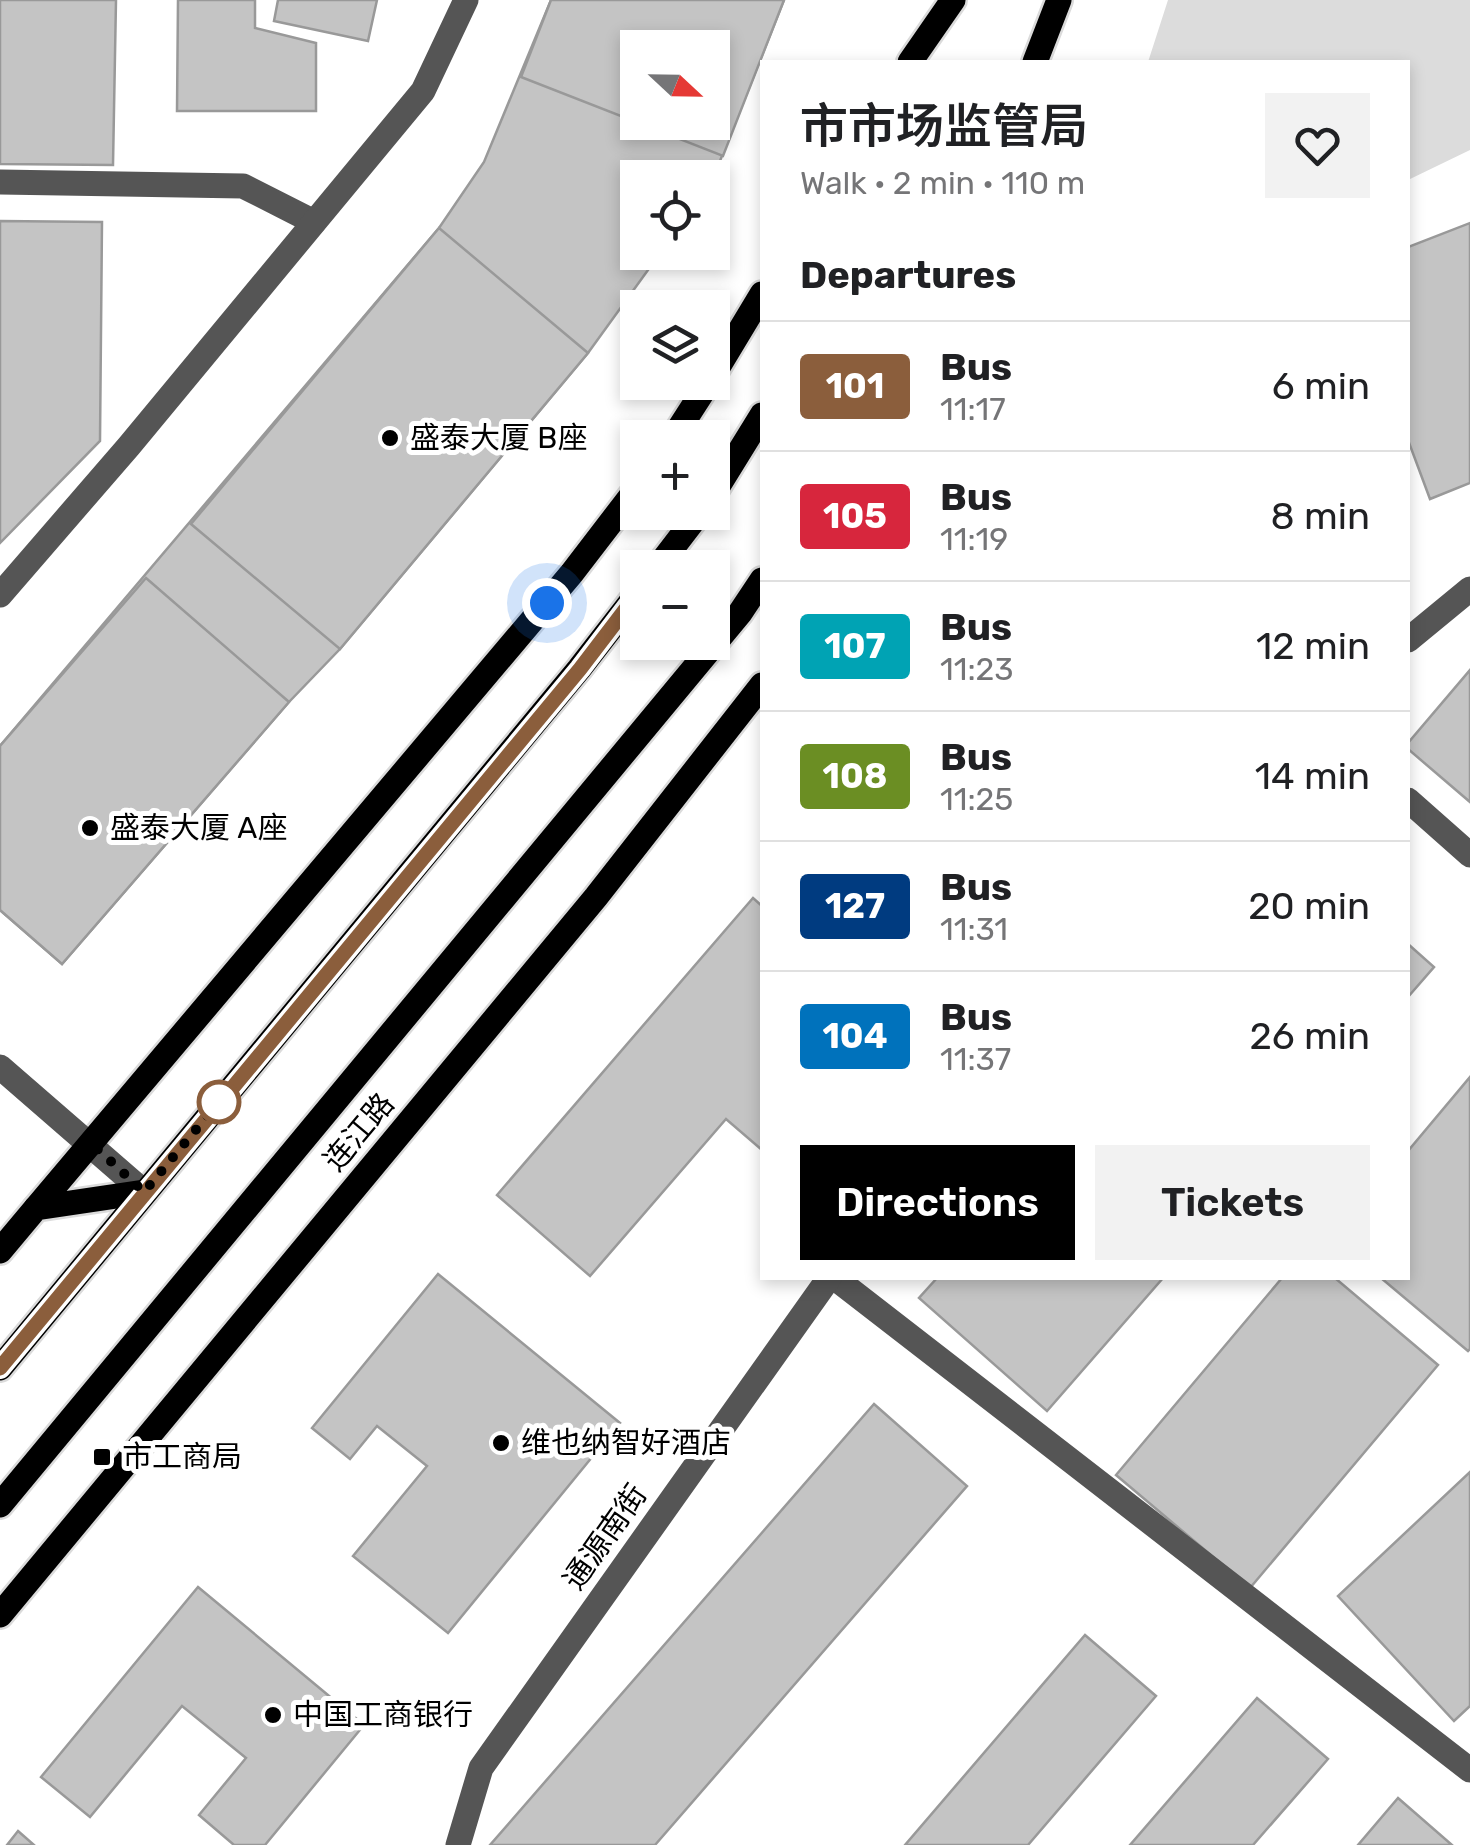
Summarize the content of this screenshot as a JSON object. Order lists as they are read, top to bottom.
{
  "streets": {
    "main road": ["连江路"],
    "street": ["通源南街"]
  },
  "places": {
    "other": [
      "盛泰大厦 B座",
      "盛泰大厦 A座",
      "维也纳智好酒店",
      "中国工商银行"
    ],
    "transit": ["市工商局"]
  },
  "lines": ["bus line 101"],
  "north": "right",
  "page": {
    "map_buttons": ["+", "−"],
    "heading": [
      ["市市场监管局", "Walk · 2 min · 110 m"],
      "Departures"
    ],
    "list": [
      {
        "mark": "101",
        "name": "Bus",
        "note": "11:17",
        "value": "6 min"
      },
      {
        "mark": "105",
        "name": "Bus",
        "note": "11:19",
        "value": "8 min"
      },
      {
        "mark": "107",
        "name": "Bus",
        "note": "11:23",
        "value": "12 min"
      },
      {
        "mark": "108",
        "name": "Bus",
        "note": "11:25",
        "value": "14 min"
      },
      {
        "mark": "127",
        "name": "Bus",
        "note": "11:31",
        "value": "20 min"
      },
      {
        "mark": "104",
        "name": "Bus",
        "note": "11:37",
        "value": "26 min"
      }
    ],
    "buttons": ["Directions", "Tickets"]
  }
}
